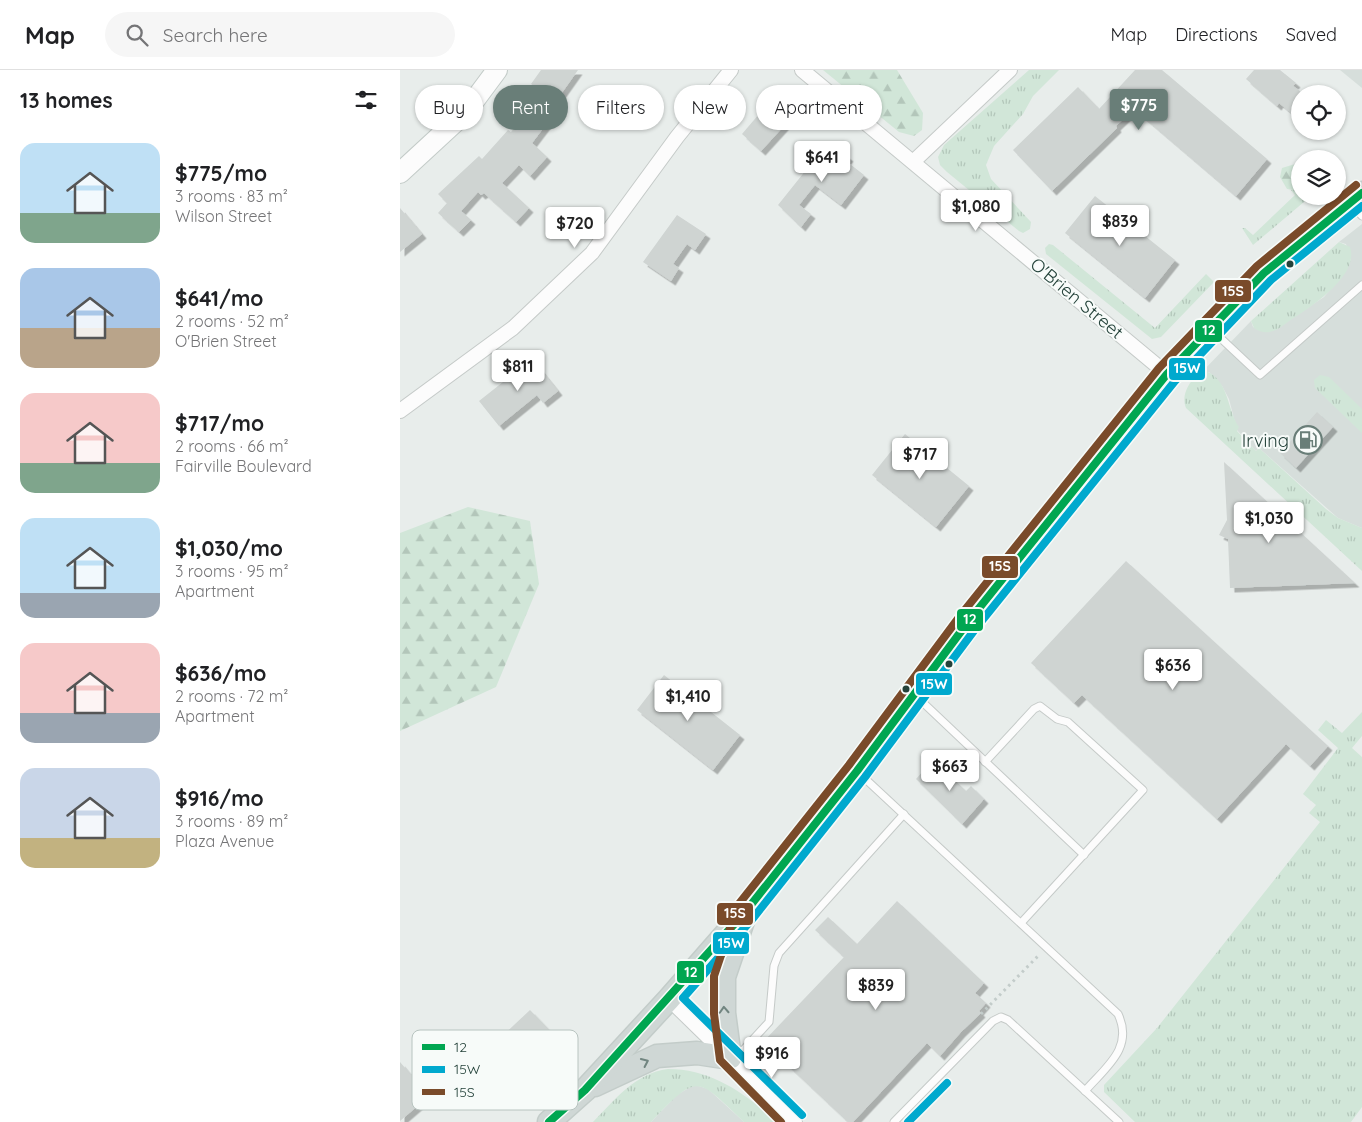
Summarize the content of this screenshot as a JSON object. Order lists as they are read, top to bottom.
{
  "streets": {
    "street": ["O'Brien Street"]
  },
  "places": {
    "fuel station": ["Irving"]
  },
  "lines": ["transit line 15S", "transit line 12", "transit line 15W"],
  "legend": ["12", "15W", "15S"],
  "page": {
    "header": "Map",
    "search": "Search here",
    "nav": ["Map", "Directions", "Saved"],
    "heading": "13 homes",
    "chip": [
      "Buy",
      "Rent",
      "Filters",
      "New",
      "Apartment"
    ],
    "price": [
      "$775",
      "$641",
      "$1,080",
      "$839",
      "$720",
      "$811",
      "$717",
      "$1,030",
      "$636",
      "$1,410",
      "$663",
      "$839",
      "$916"
    ],
    "list": [
      {
        "name": "$775/mo",
        "note": "3 rooms · 83 m² · Wilson Street"
      },
      {
        "name": "$641/mo",
        "note": "2 rooms · 52 m² · O'Brien Street"
      },
      {
        "name": "$717/mo",
        "note": "2 rooms · 66 m² · Fairville Boulevard"
      },
      {
        "name": "$1,030/mo",
        "note": "3 rooms · 95 m² · Apartment"
      },
      {
        "name": "$636/mo",
        "note": "2 rooms · 72 m² · Apartment"
      },
      {
        "name": "$916/mo",
        "note": "3 rooms · 89 m² · Plaza Avenue"
      }
    ]
  }
}
